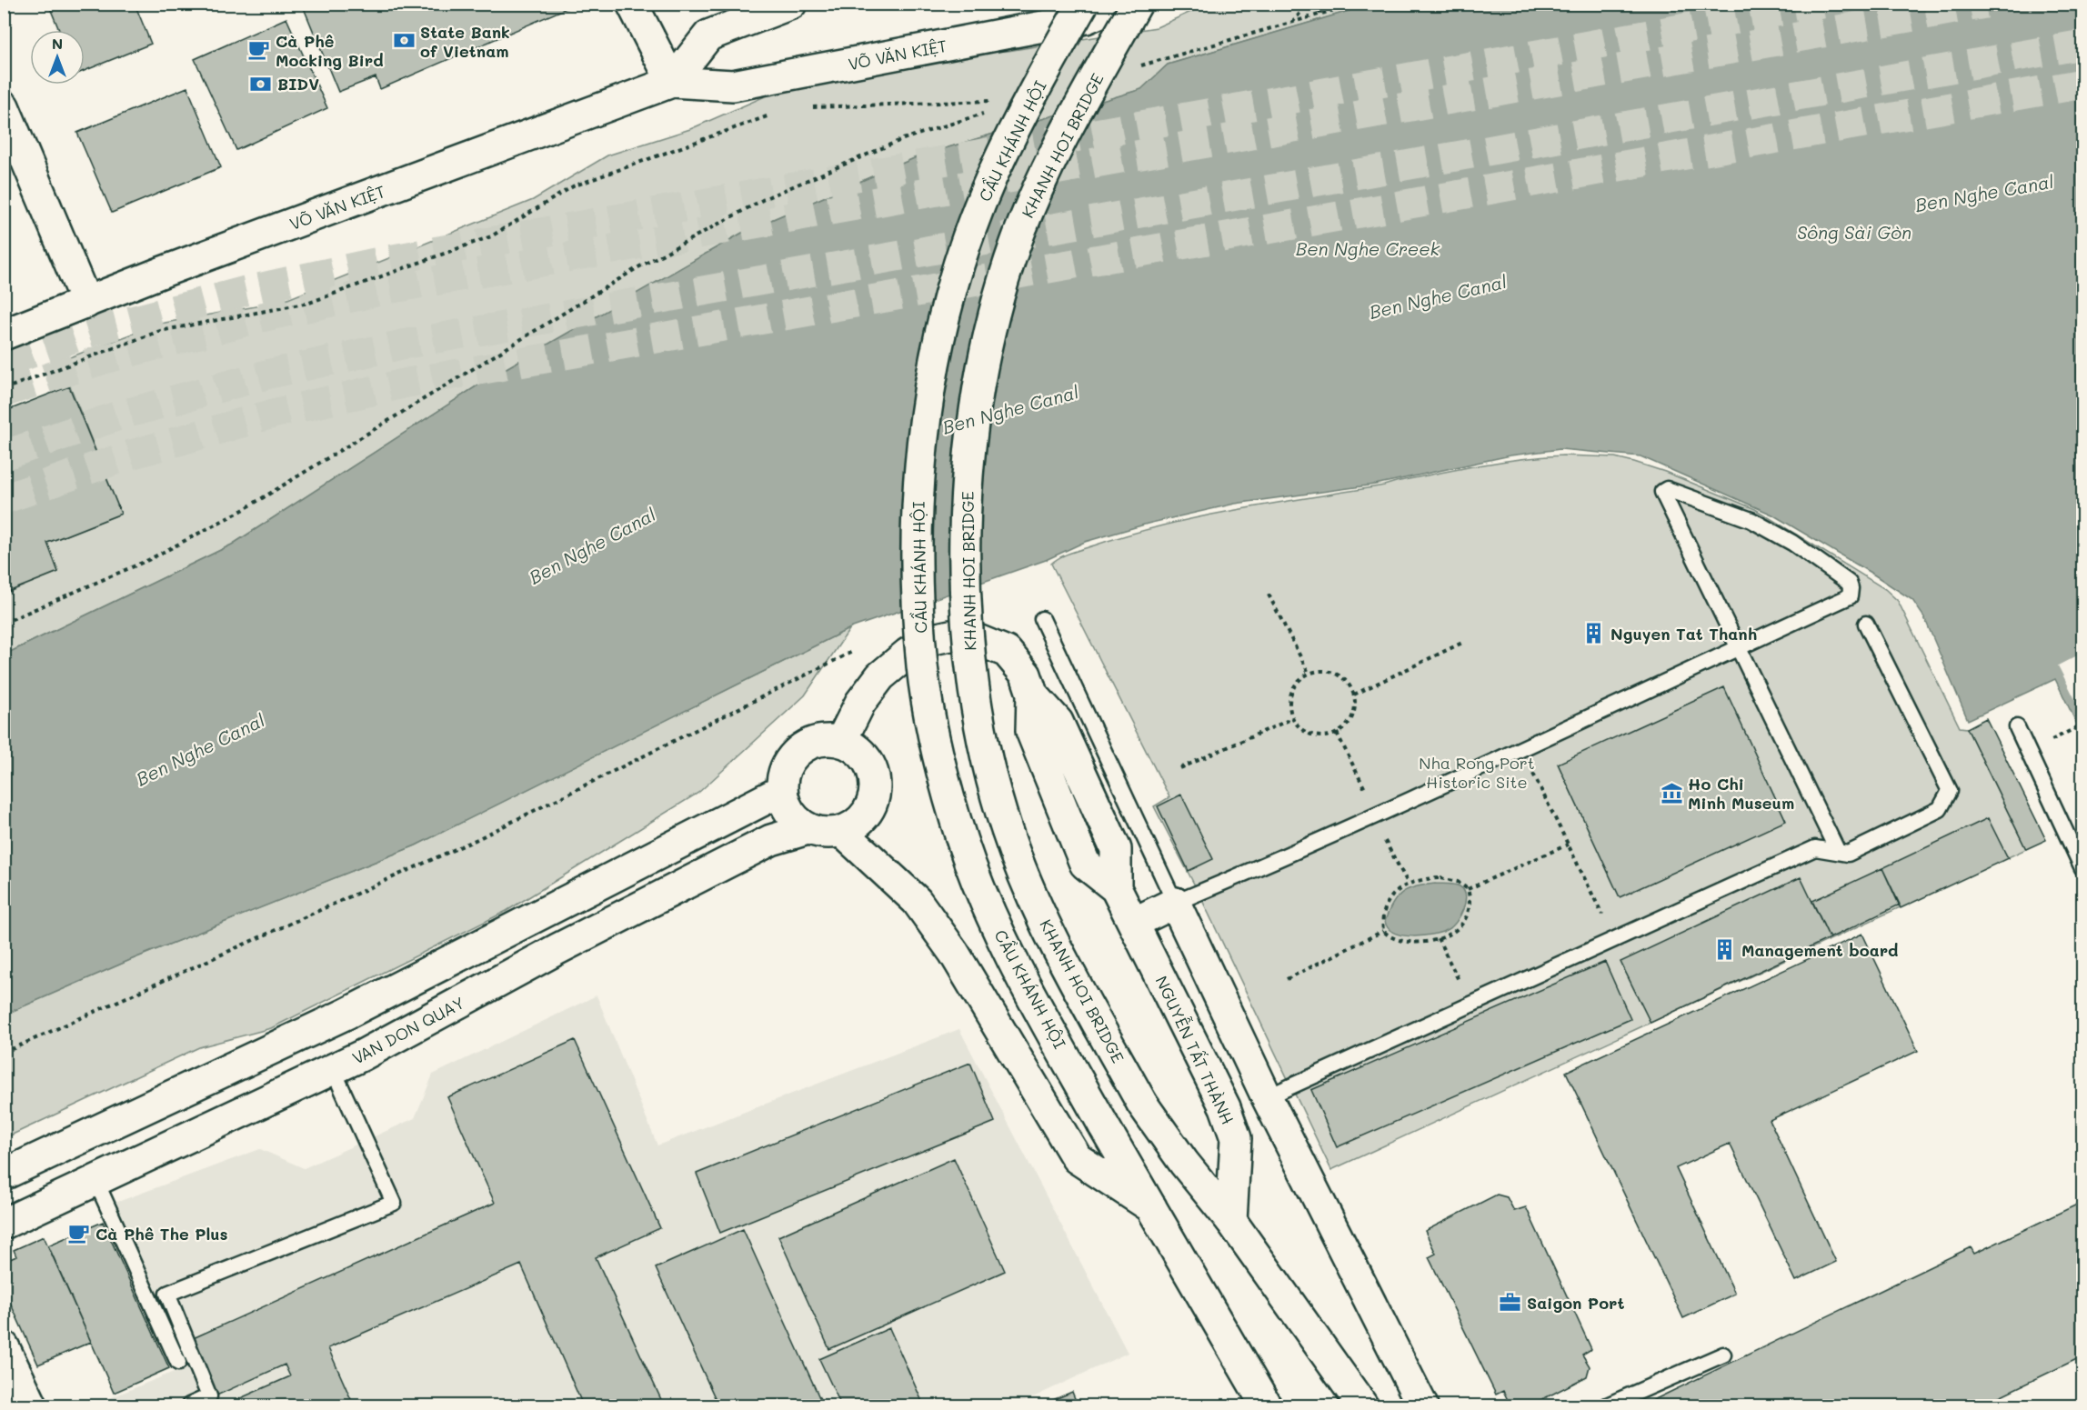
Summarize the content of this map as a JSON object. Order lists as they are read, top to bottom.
{
  "streets": {
    "main road": [
      "VÕ VĂN KIỆT",
      "CẦU KHÁNH HỘI",
      "KHANH HOI BRIDGE",
      "VAN DON QUAY",
      "NGUYỄN TẤT THÀNH"
    ]
  },
  "crossings": [
    ["KHANH HOI BRIDGE", "NGUYỄN TẤT THÀNH"],
    ["VAN DON QUAY", "NGUYỄN TẤT THÀNH"]
  ],
  "water": ["Ben Nghe Canal", "Sông Sài Gòn", "Ben Nghe Creek"],
  "parks": ["Nha Rong Port Historic Site"],
  "places": {
    "bank": ["State Bank of Vietnam", "BIDV"],
    "cafe": ["Cà Phê Mocking Bird", "Cà Phê The Plus"],
    "building": ["Nguyen Tat Thanh", "Management board"],
    "museum": ["Ho Chi Minh Museum"],
    "office": ["Saigon Port"]
  },
  "north": "top"
}
